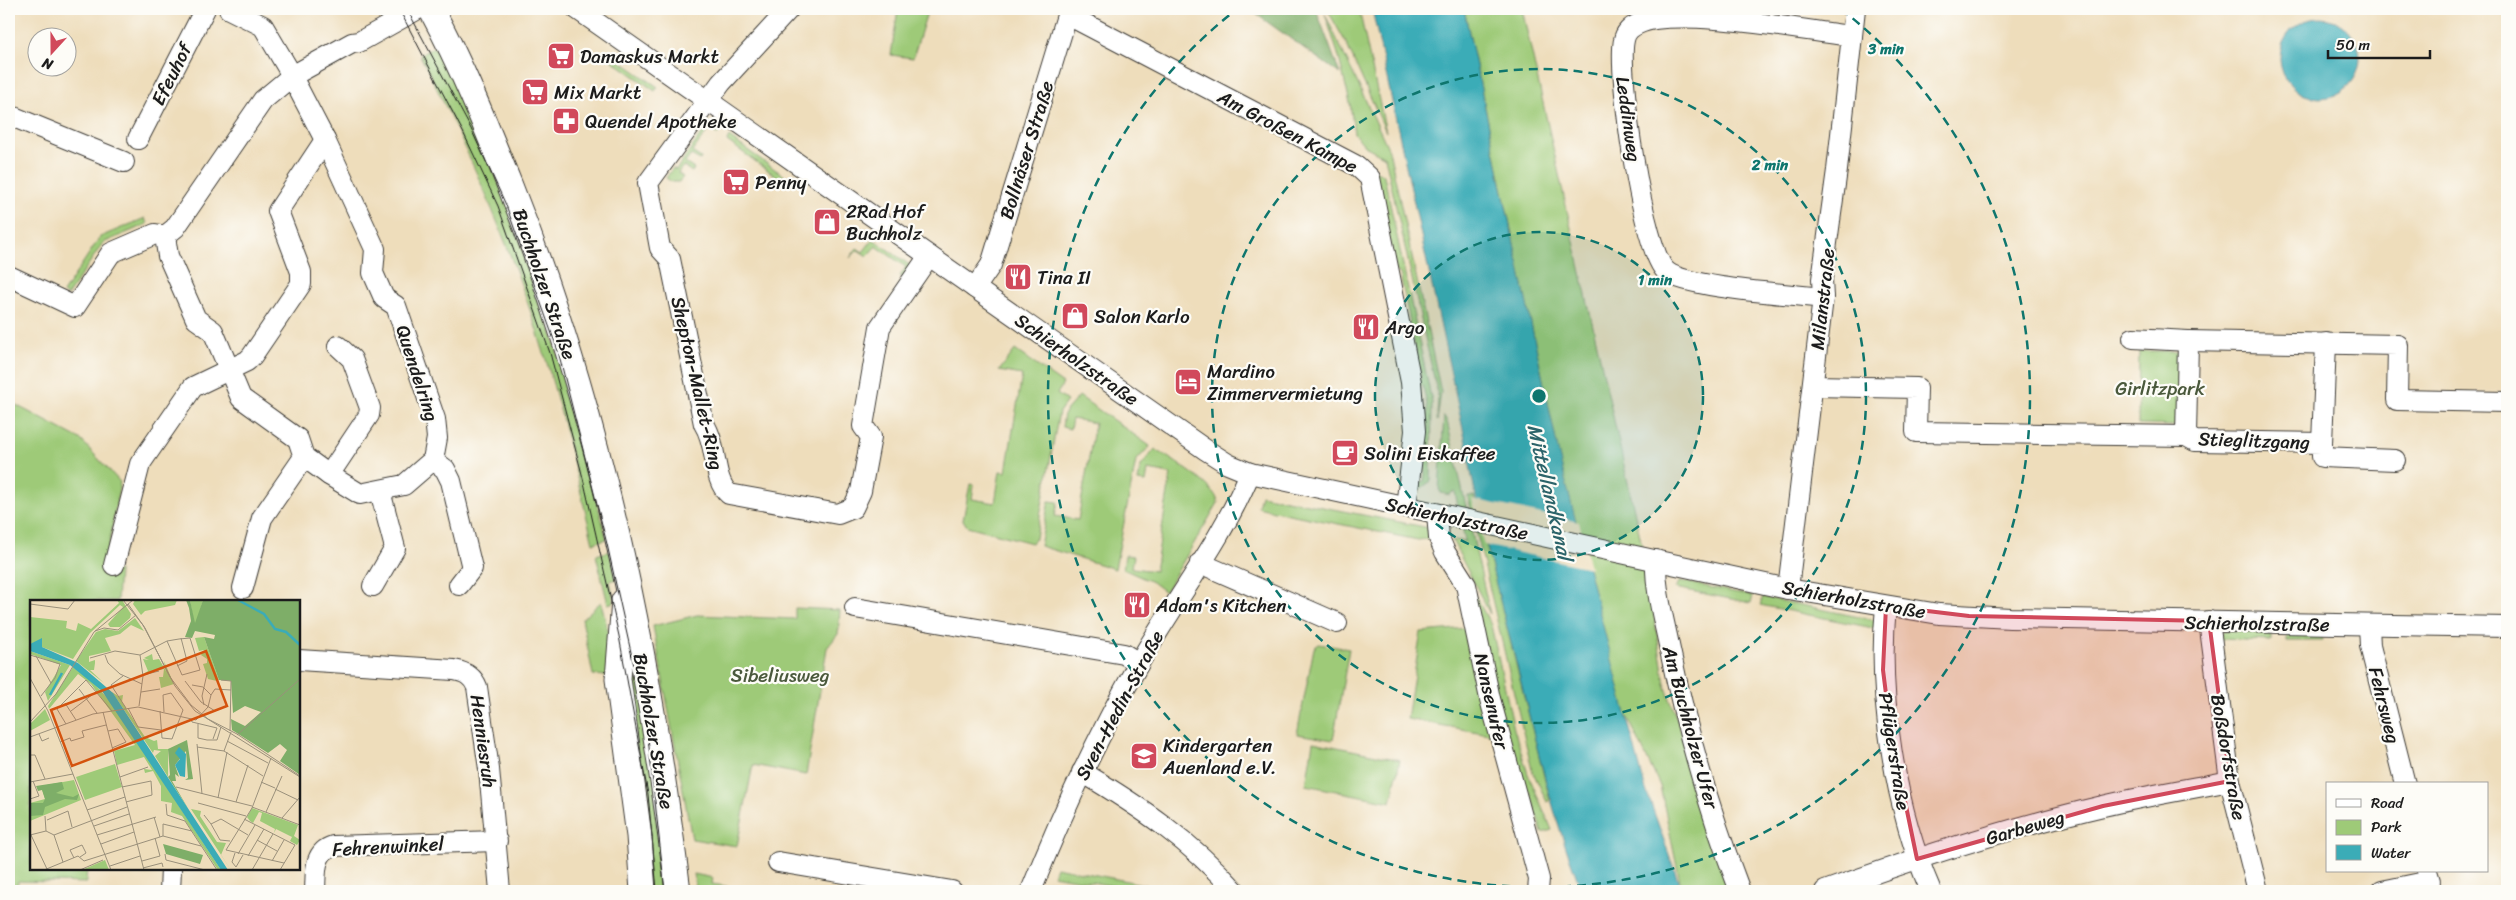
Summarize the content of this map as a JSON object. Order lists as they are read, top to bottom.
{
  "streets": {
    "main road": ["Buchholzer Straße"],
    "street": [
      "Efeuhof",
      "Leddinweg",
      "Am Großen Kampe",
      "Bollnäser Straße",
      "Milanstraße",
      "Schierholzstraße",
      "Quendelring",
      "Shepton-Mallet-Ring",
      "Stieglitzgang",
      "Nansenufer",
      "Sven-Hedin-Straße",
      "Fehrsweg",
      "Am Buchholzer Ufer",
      "Henniesruh",
      "Pflügerstraße",
      "Boßdorfstraße",
      "Garbeweg",
      "Fehrenwinkel"
    ]
  },
  "crossings": [
    ["Leddinweg", "Milanstraße"],
    ["Am Großen Kampe", "Bollnäser Straße"],
    ["Am Großen Kampe", "Schierholzstraße"],
    ["Bollnäser Straße", "Schierholzstraße"],
    ["Milanstraße", "Schierholzstraße"],
    ["Schierholzstraße", "Shepton-Mallet-Ring"],
    ["Schierholzstraße", "Nansenufer"],
    ["Schierholzstraße", "Sven-Hedin-Straße"],
    ["Schierholzstraße", "Fehrsweg"],
    ["Schierholzstraße", "Am Buchholzer Ufer"],
    ["Schierholzstraße", "Pflügerstraße"],
    ["Schierholzstraße", "Boßdorfstraße"],
    ["Henniesruh", "Fehrenwinkel"],
    ["Pflügerstraße", "Garbeweg"],
    ["Boßdorfstraße", "Garbeweg"]
  ],
  "water": ["Mittellandkanal"],
  "parks": ["Girlitzpark", "Sibeliusweg"],
  "places": {
    "supermarket": ["Damaskus Markt", "Mix Markt", "Penny"],
    "pharmacy": ["Quendel Apotheke"],
    "shop": ["2Rad Hof Buchholz", "Salon Karlo"],
    "restaurant": ["Tina II", "Argo", "Adam's Kitchen"],
    "hotel": ["Mardino Zimmervermietung"],
    "cafe": ["Solini Eiskaffee"],
    "school or university": ["Kindergarten Auenland e.V."]
  },
  "legend": ["Road", "Park", "Water"],
  "scale_bar": "50 m",
  "north": "bottom",
  "rings": ["3 min", "2 min", "1 min"]
}
